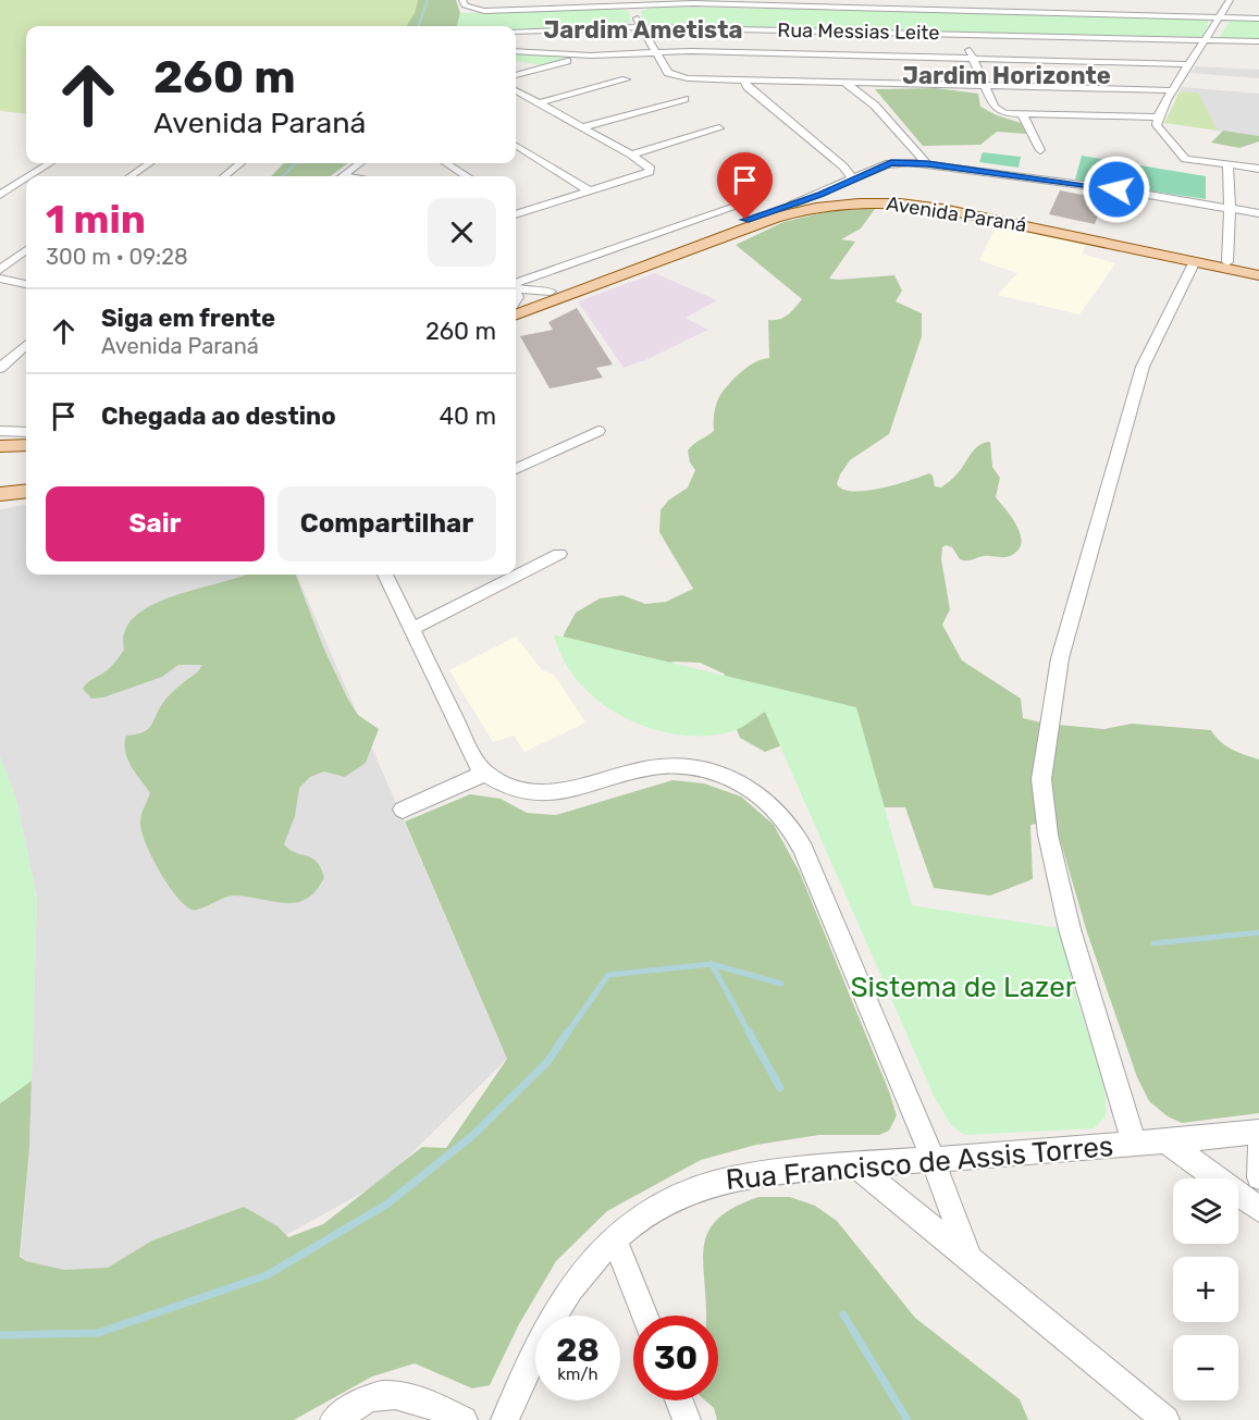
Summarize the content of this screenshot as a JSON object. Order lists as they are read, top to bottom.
{
  "streets": {
    "main road": ["Avenida Paraná"],
    "street": ["Rua Messias Leite", "Rua Francisco de Assis Torres"]
  },
  "districts": ["Jardim Ametista", "Jardim Horizonte"],
  "parks": ["Sistema de Lazer"],
  "page": {
    "turn": ["260 m", "Avenida Paraná"],
    "heading": ["1 min", "300 m · 09:28"],
    "list": [
      {
        "name": "Siga em frente",
        "note": "Avenida Paraná",
        "value": "260 m"
      },
      {
        "name": "Chegada ao destino",
        "value": "40 m"
      }
    ],
    "buttons": ["Sair", "Compartilhar"],
    "map_buttons": ["+", "−"],
    "speed": "28 km/h",
    "limit": "30"
  }
}
